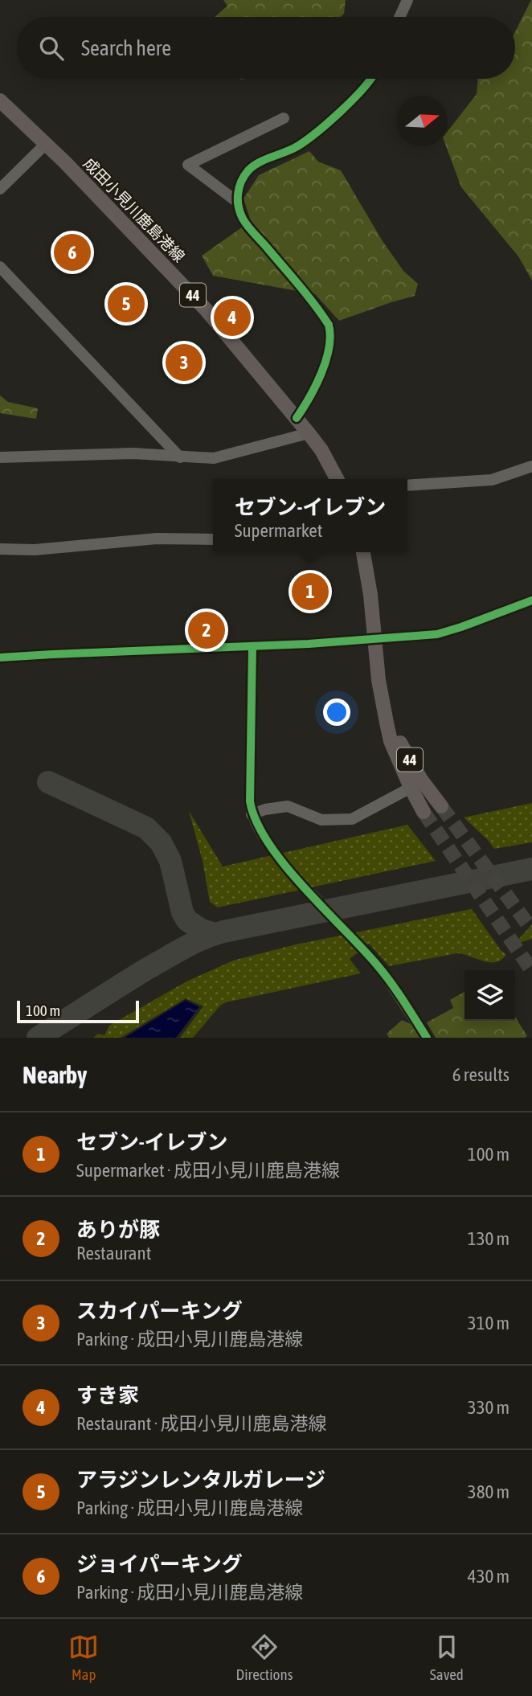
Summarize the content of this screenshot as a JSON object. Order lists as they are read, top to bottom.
{
  "streets": {
    "main road": ["成田小見川鹿島港線", "44"]
  },
  "scale_bar": "100 m",
  "north": "right",
  "page": {
    "search": "Search here",
    "pins": [
      "6",
      "5",
      "4",
      "3",
      "1",
      "2"
    ],
    "popup": ["セブン-イレブン", "Supermarket"],
    "scale": "100 m",
    "heading": ["Nearby", "6 results"],
    "list": [
      {
        "mark": "1",
        "name": "セブン-イレブン",
        "note": "Supermarket · 成田小見川鹿島港線",
        "value": "100 m"
      },
      {
        "mark": "2",
        "name": "ありが豚",
        "note": "Restaurant",
        "value": "130 m"
      },
      {
        "mark": "3",
        "name": "スカイパーキング",
        "note": "Parking · 成田小見川鹿島港線",
        "value": "310 m"
      },
      {
        "mark": "4",
        "name": "すき家",
        "note": "Restaurant · 成田小見川鹿島港線",
        "value": "330 m"
      },
      {
        "mark": "5",
        "name": "アラジンレンタルガレージ",
        "note": "Parking · 成田小見川鹿島港線",
        "value": "380 m"
      },
      {
        "mark": "6",
        "name": "ジョイパーキング",
        "note": "Parking · 成田小見川鹿島港線",
        "value": "430 m"
      }
    ],
    "nav": ["Map", "Directions", "Saved"]
  }
}
